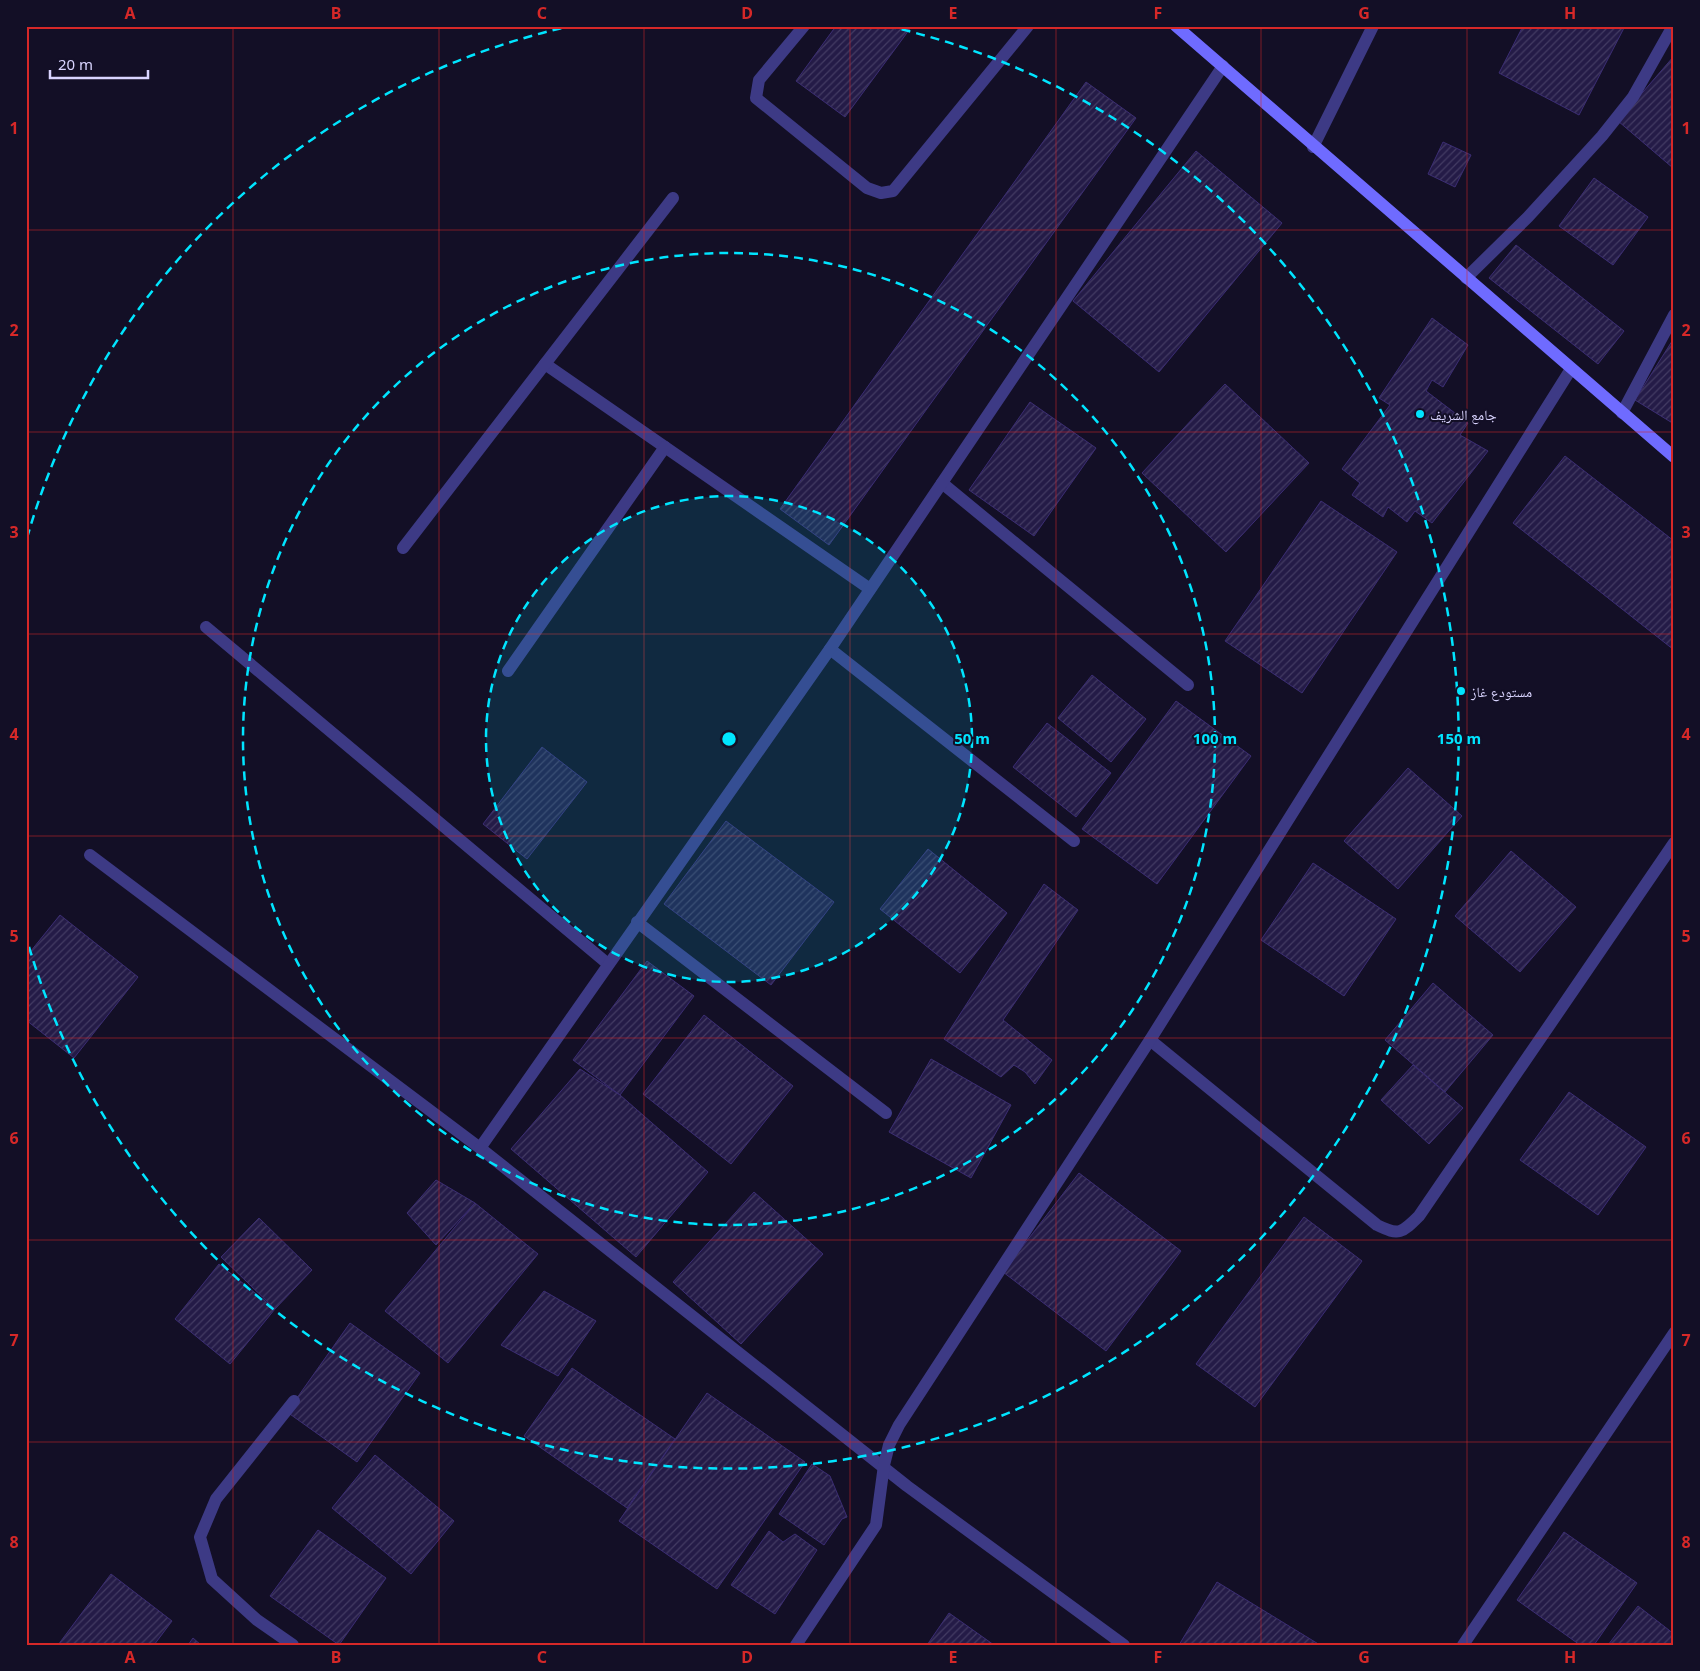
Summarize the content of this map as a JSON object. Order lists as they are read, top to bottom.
{
  "places": ["جامع الشريف", "مستودع غاز"],
  "scale_bar": "20 m",
  "grid": {
    "columns": [
      "A",
      "B",
      "C",
      "D",
      "E",
      "F",
      "G",
      "H"
    ],
    "rows": [
      "1",
      "2",
      "3",
      "4",
      "5",
      "6",
      "7",
      "8"
    ]
  },
  "rings": ["50 m", "100 m", "150 m"]
}
